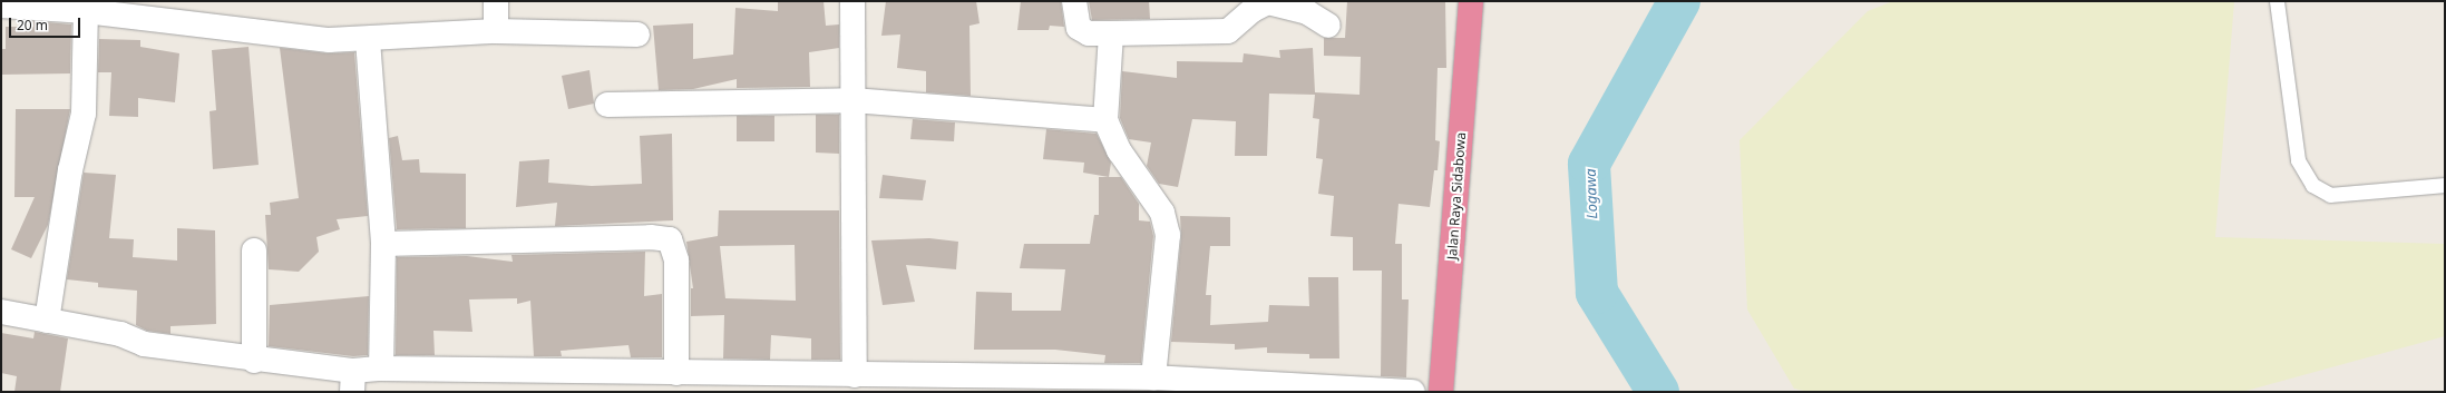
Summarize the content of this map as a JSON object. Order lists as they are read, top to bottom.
{
  "streets": {
    "highway": ["Jalan Raya Sidabowa"]
  },
  "water": ["Logawa"],
  "scale_bar": "20 m"
}
